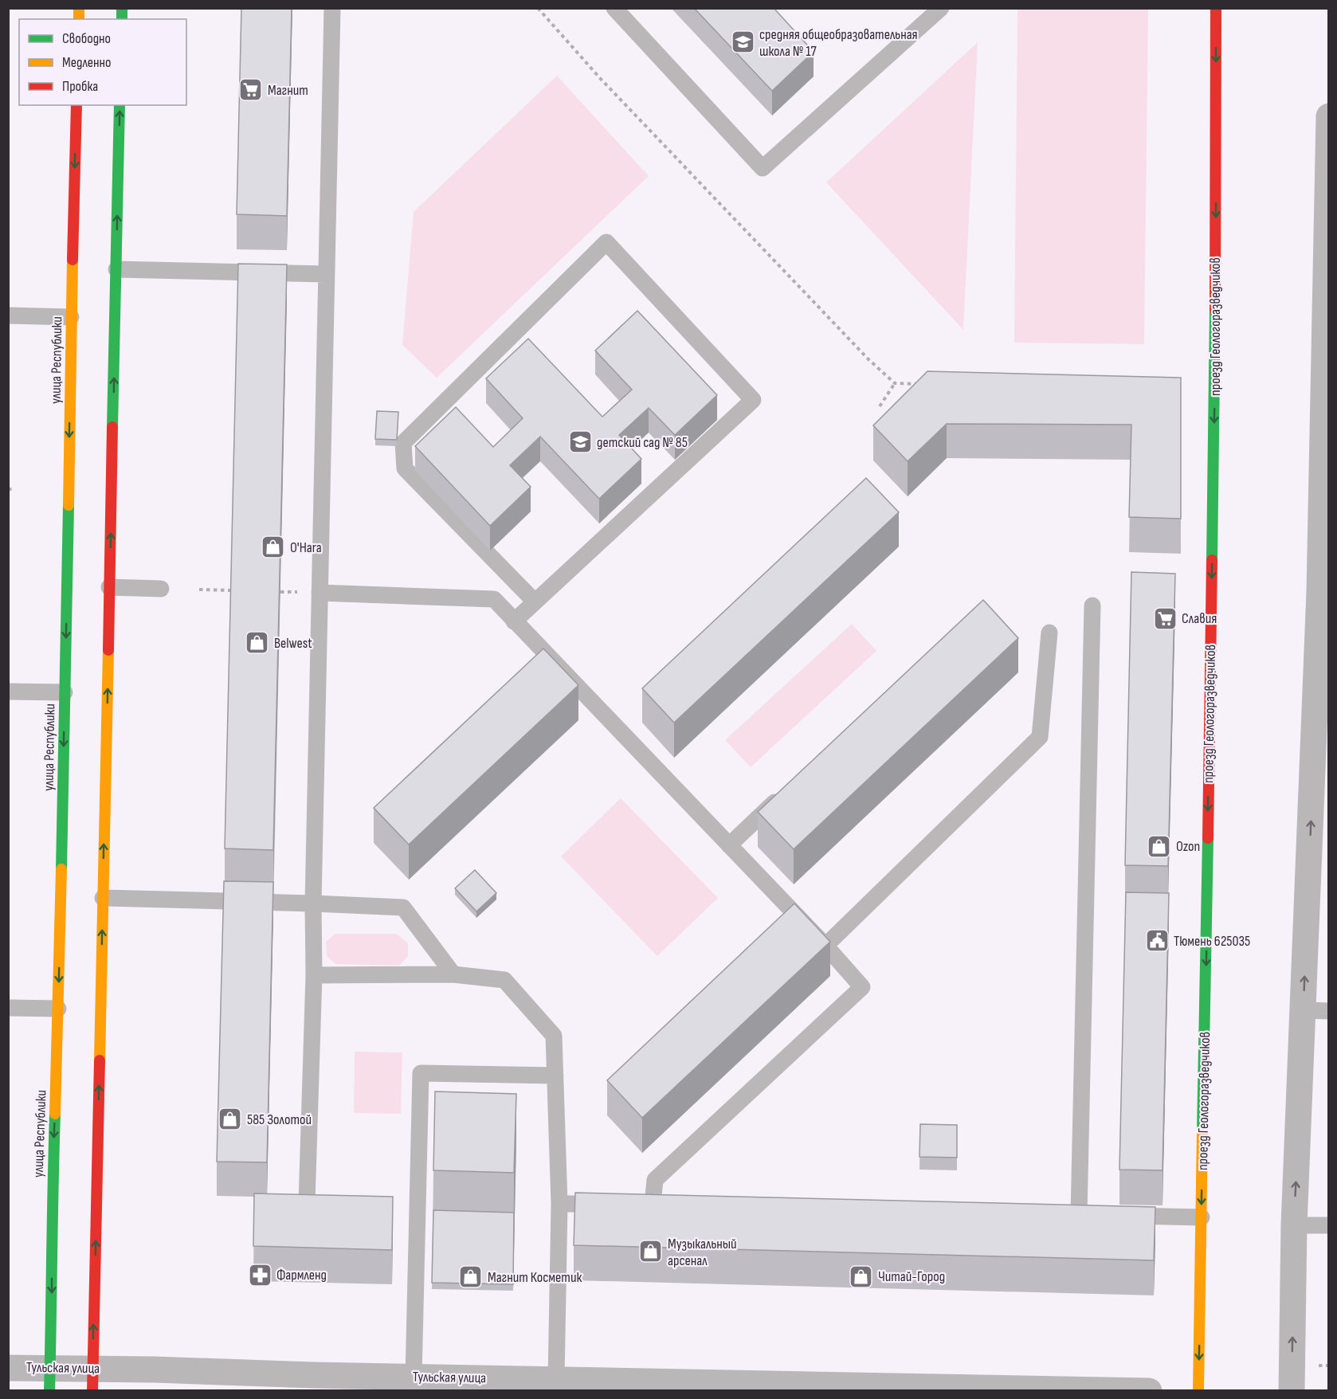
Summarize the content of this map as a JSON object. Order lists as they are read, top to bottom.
{
  "streets": {
    "main road": ["проезд Геологоразведчиков", "улица Республики"],
    "street": ["Тульская улица"]
  },
  "crossings": [
    ["улица Республики", "Тульская улица"]
  ],
  "one_way": ["проезд Геологоразведчиков"],
  "places": {
    "school or university": ["средняя общеобразовательная школа № 17", "детский сад № 85"],
    "supermarket": ["Магнит", "Славия"],
    "shop": [
      "O'Hara",
      "Belwest",
      "Ozon",
      "585 Золотой",
      "Музыкальный арсенал",
      "Читай-Город",
      "Магнит Косметик"
    ],
    "public building": ["Тюмень 625035"],
    "pharmacy": ["Фармленд"]
  },
  "legend": ["Свободно", "Медленно", "Пробка"]
}
